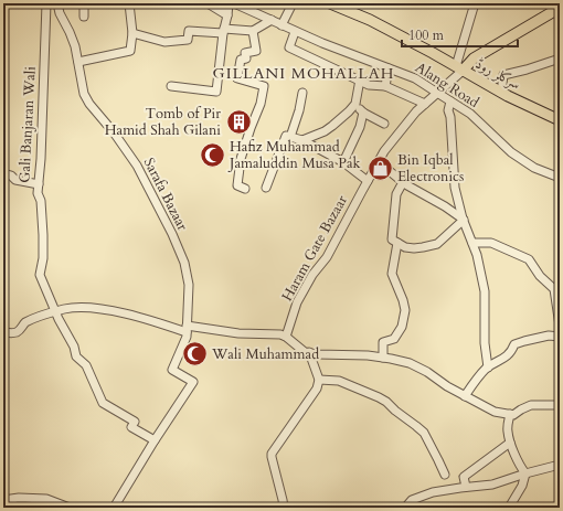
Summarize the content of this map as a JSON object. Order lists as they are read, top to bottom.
{
  "streets": {
    "main road": ["سرکلر روڈ"],
    "street": [
      "Alang Road",
      "Gali Banjaran Wali",
      "Sarafa Bazaar",
      "Haram Gate Bazaar"
    ]
  },
  "crossings": [
    ["سرکلر روڈ", "Haram Gate Bazaar"],
    ["Alang Road", "Haram Gate Bazaar"]
  ],
  "districts": ["GILLANI MOHALLAH"],
  "places": {
    "building": ["Tomb of Pir Hamid Shah Gilani"],
    "mosque": ["Hafiz Muhammad Jamaluddin Musa Pak", "Wali Muhammad"],
    "shop": ["Bin Iqbal Electronics"]
  },
  "scale_bar": "100 m"
}
